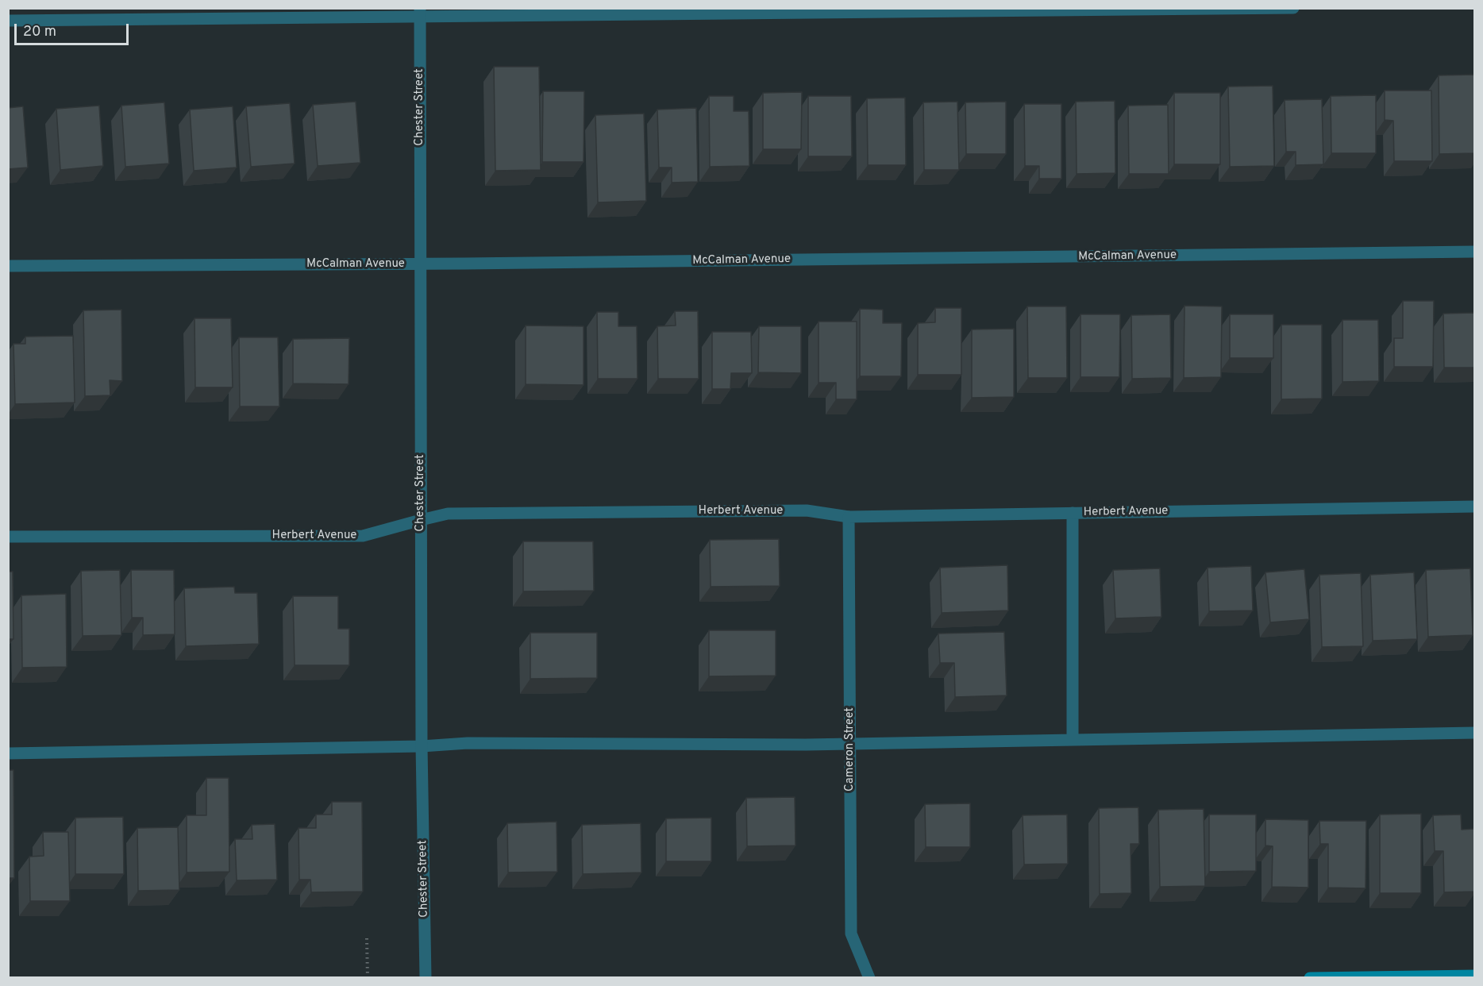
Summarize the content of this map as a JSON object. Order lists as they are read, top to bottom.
{
  "streets": {
    "street": [
      "Chester Street",
      "McCalman Avenue",
      "Herbert Avenue",
      "Cameron Street"
    ]
  },
  "crossings": [
    ["Chester Street", "McCalman Avenue"],
    ["Chester Street", "Herbert Avenue"],
    ["Herbert Avenue", "Cameron Street"]
  ],
  "scale_bar": "20 m"
}
